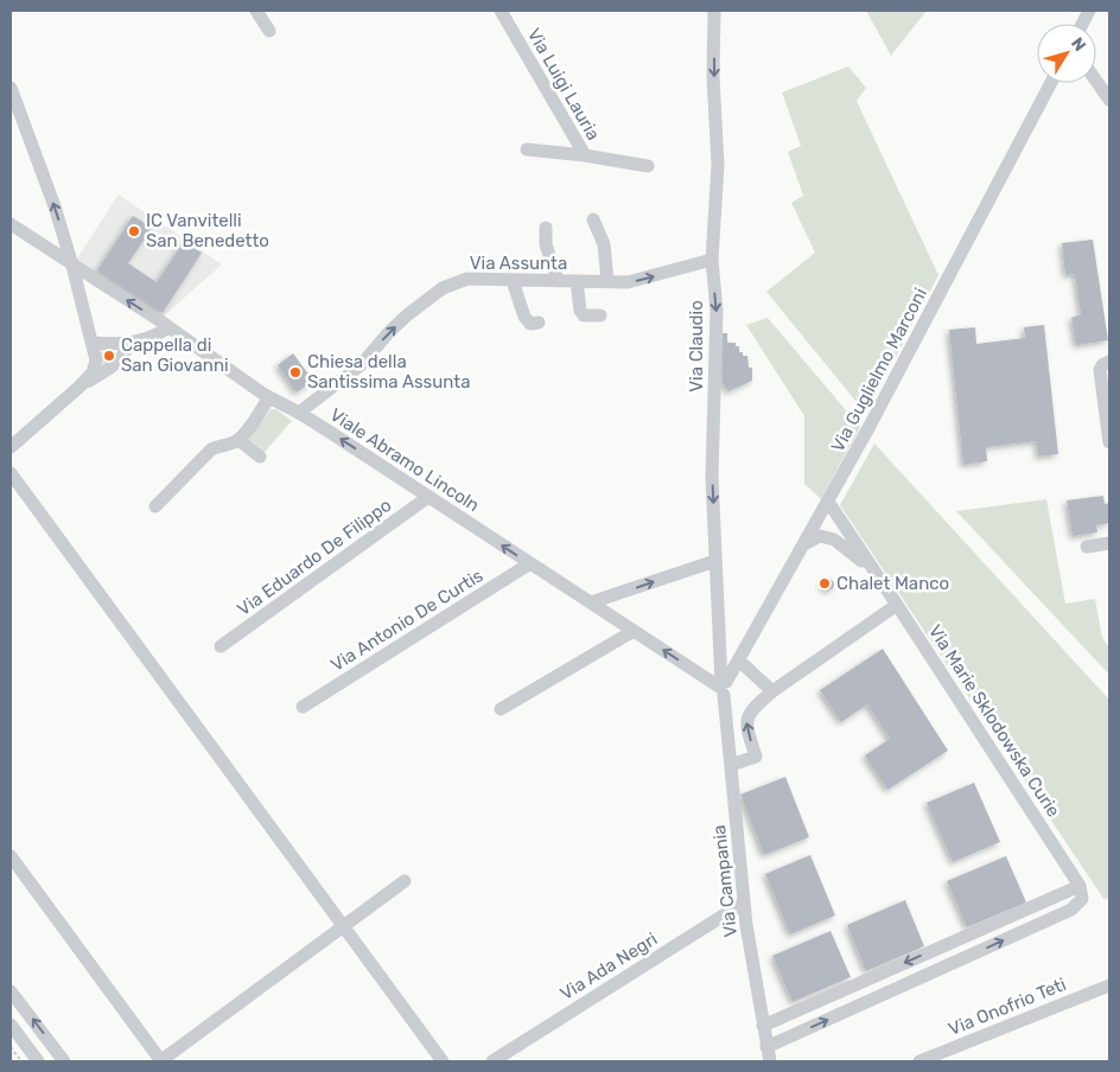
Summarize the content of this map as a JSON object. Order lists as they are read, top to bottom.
{
  "streets": {
    "street": [
      "Via Luigi Lauria",
      "Via Assunta",
      "Via Claudio",
      "Via Guglielmo Marconi",
      "Viale Abramo Lincoln",
      "Via Eduardo De Filippo",
      "Via Antonio De Curtis",
      "Via Marie Sklodowska Curie",
      "Via Campania",
      "Via Ada Negri",
      "Via Onofrio Teti"
    ]
  },
  "crossings": [
    ["Via Assunta", "Via Claudio"],
    ["Via Assunta", "Viale Abramo Lincoln"],
    ["Via Claudio", "Via Guglielmo Marconi"],
    ["Via Claudio", "Viale Abramo Lincoln"],
    ["Via Claudio", "Via Campania"],
    ["Via Guglielmo Marconi", "Viale Abramo Lincoln"],
    ["Via Guglielmo Marconi", "Via Marie Sklodowska Curie"],
    ["Via Guglielmo Marconi", "Via Campania"],
    ["Viale Abramo Lincoln", "Via Eduardo De Filippo"],
    ["Viale Abramo Lincoln", "Via Antonio De Curtis"],
    ["Viale Abramo Lincoln", "Via Campania"],
    ["Via Campania", "Via Ada Negri"]
  ],
  "one_way": ["Via Assunta", "Via Claudio", "Viale Abramo Lincoln"],
  "places": [
    "IC Vanvitelli San Benedetto",
    "Cappella di San Giovanni",
    "Chiesa della Santissima Assunta",
    "Chalet Manco"
  ],
  "north": "top right"
}
